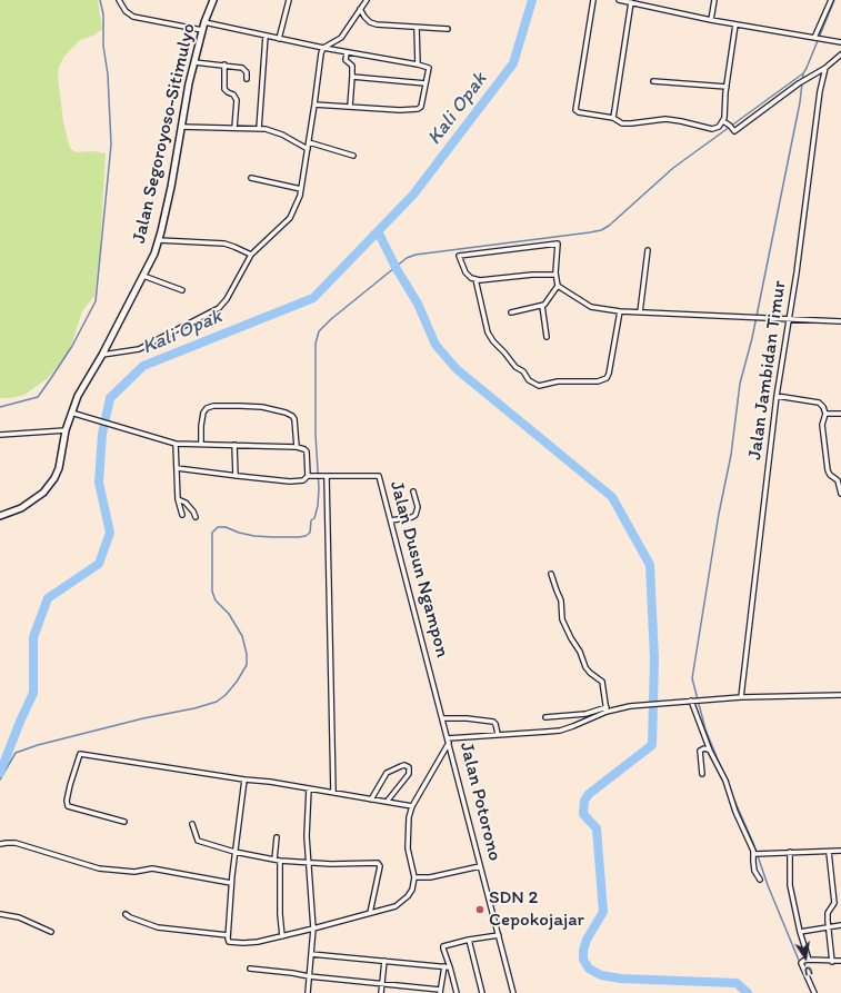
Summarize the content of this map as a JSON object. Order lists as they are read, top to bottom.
{
  "streets": {
    "main road": ["Jalan Segoroyoso-Sitimulyo"],
    "street": ["Jalan Jambidan Timur", "Jalan Dusun Ngampon", "Jalan Potorono"]
  },
  "crossings": [
    ["Jalan Dusun Ngampon", "Jalan Potorono"]
  ],
  "water": ["Kali Opak"],
  "places": ["SDN 2 Cepokojajar"],
  "north": "bottom"
}
